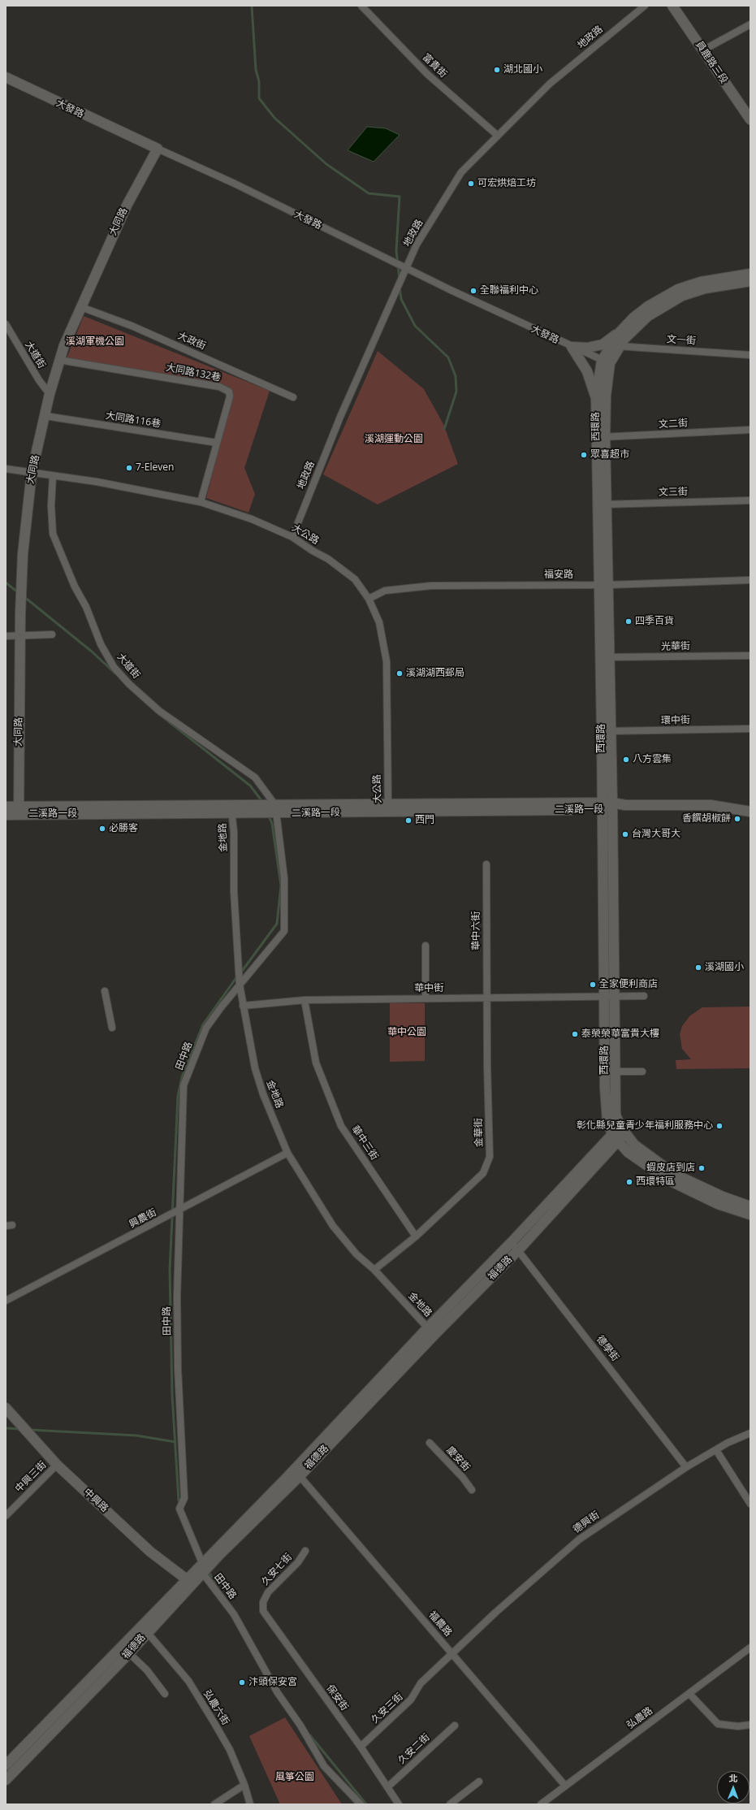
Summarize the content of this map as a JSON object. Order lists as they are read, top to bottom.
{
  "streets": {
    "street": [
      "地政路",
      "員鹿路三段",
      "富貴街",
      "大發路",
      "大同路",
      "文一街",
      "大政街",
      "大道街",
      "大同路132巷",
      "大同路116巷",
      "文二街",
      "西環路",
      "文三街",
      "大公路",
      "福安路",
      "光華街",
      "環中街",
      "二溪路一段",
      "金地路",
      "華中六街",
      "華中街",
      "田中路",
      "金華街",
      "華中三街",
      "興農街",
      "福德路",
      "德學街",
      "慶安街",
      "中興三街",
      "中興路",
      "德興街",
      "久安七街",
      "福農路",
      "保安街",
      "弘農六街",
      "久安三街",
      "弘農路",
      "久安二街"
    ]
  },
  "crossings": [
    ["地政路", "富貴街"],
    ["地政路", "大發路"],
    ["地政路", "大公路"],
    ["大發路", "大同路"],
    ["大發路", "西環路"],
    ["大同路", "大政街"],
    ["大同路", "大道街"],
    ["大同路", "大同路132巷"],
    ["大同路", "大同路116巷"],
    ["大同路", "大公路"],
    ["大同路", "二溪路一段"],
    ["文一街", "西環路"],
    ["大道街", "大公路"],
    ["大道街", "二溪路一段"],
    ["大道街", "田中路"],
    ["大同路132巷", "大同路116巷"],
    ["大同路132巷", "大公路"],
    ["文二街", "西環路"],
    ["西環路", "文三街"],
    ["西環路", "福安路"],
    ["西環路", "光華街"],
    ["西環路", "環中街"],
    ["西環路", "二溪路一段"],
    ["西環路", "華中街"],
    ["西環路", "福德路"],
    ["大公路", "福安路"],
    ["大公路", "二溪路一段"],
    ["二溪路一段", "金地路"],
    ["二溪路一段", "田中路"],
    ["金地路", "華中街"],
    ["金地路", "田中路"],
    ["金地路", "興農街"],
    ["金地路", "福德路"],
    ["華中六街", "華中街"],
    ["華中六街", "金華街"],
    ["華中街", "金華街"],
    ["華中街", "華中三街"],
    ["田中路", "興農街"],
    ["田中路", "福德路"],
    ["金華街", "華中三街"],
    ["福德路", "德學街"],
    ["福德路", "中興路"],
    ["福德路", "福農路"],
    ["福德路", "弘農六街"],
    ["德學街", "德興街"],
    ["中興三街", "中興路"],
    ["德興街", "福農路"],
    ["德興街", "久安三街"],
    ["久安七街", "保安街"],
    ["福農路", "久安三街"],
    ["福農路", "弘農路"],
    ["保安街", "久安三街"],
    ["保安街", "久安二街"]
  ],
  "parks": [
    "溪湖軍機公園",
    "溪湖運動公園",
    "華中公園",
    "風箏公園"
  ],
  "places": [
    "湖北國小",
    "可宏烘焙工坊",
    "全聯福利中心",
    "眾喜超市",
    "7-Eleven",
    "四季百貨",
    "溪湖湖西郵局",
    "八方雲集",
    "香饌胡椒餅",
    "西門",
    "必勝客",
    "台灣大哥大",
    "溪湖國小",
    "全家便利商店",
    "泰榮榮華富貴大樓",
    "彰化縣兒童青少年福利服務中心",
    "蝦皮店到店",
    "西環特區",
    "汴頭保安宮"
  ],
  "north": "top"
}
